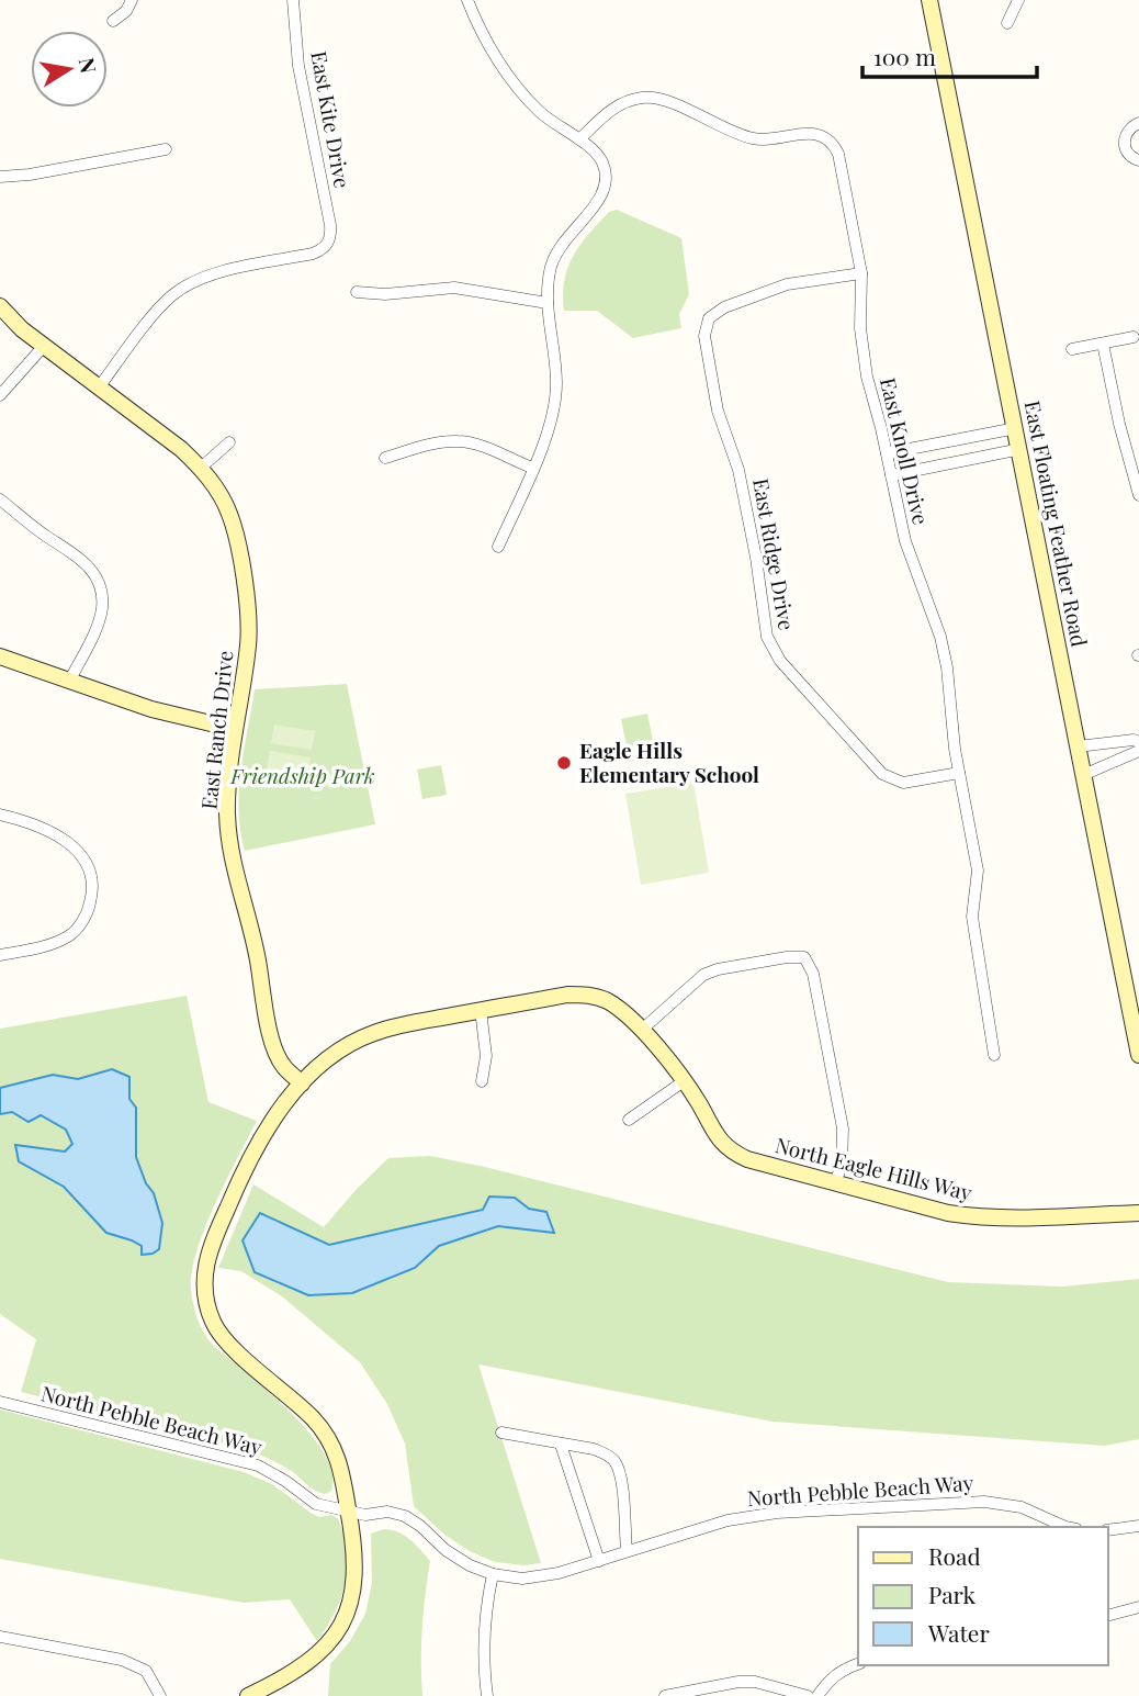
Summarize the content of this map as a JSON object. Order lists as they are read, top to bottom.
{
  "streets": {
    "street": [
      "East Kite Drive",
      "East Knoll Drive",
      "East Floating Feather Road",
      "East Ridge Drive",
      "East Ranch Drive",
      "North Eagle Hills Way",
      "North Pebble Beach Way"
    ]
  },
  "crossings": [
    ["East Kite Drive", "East Ranch Drive"],
    ["East Knoll Drive", "East Ridge Drive"],
    ["East Ranch Drive", "North Eagle Hills Way"],
    ["North Eagle Hills Way", "North Pebble Beach Way"]
  ],
  "parks": ["Friendship Park"],
  "places": ["Eagle Hills Elementary School"],
  "legend": ["Road", "Park", "Water"],
  "scale_bar": "100 m",
  "north": "right"
}
